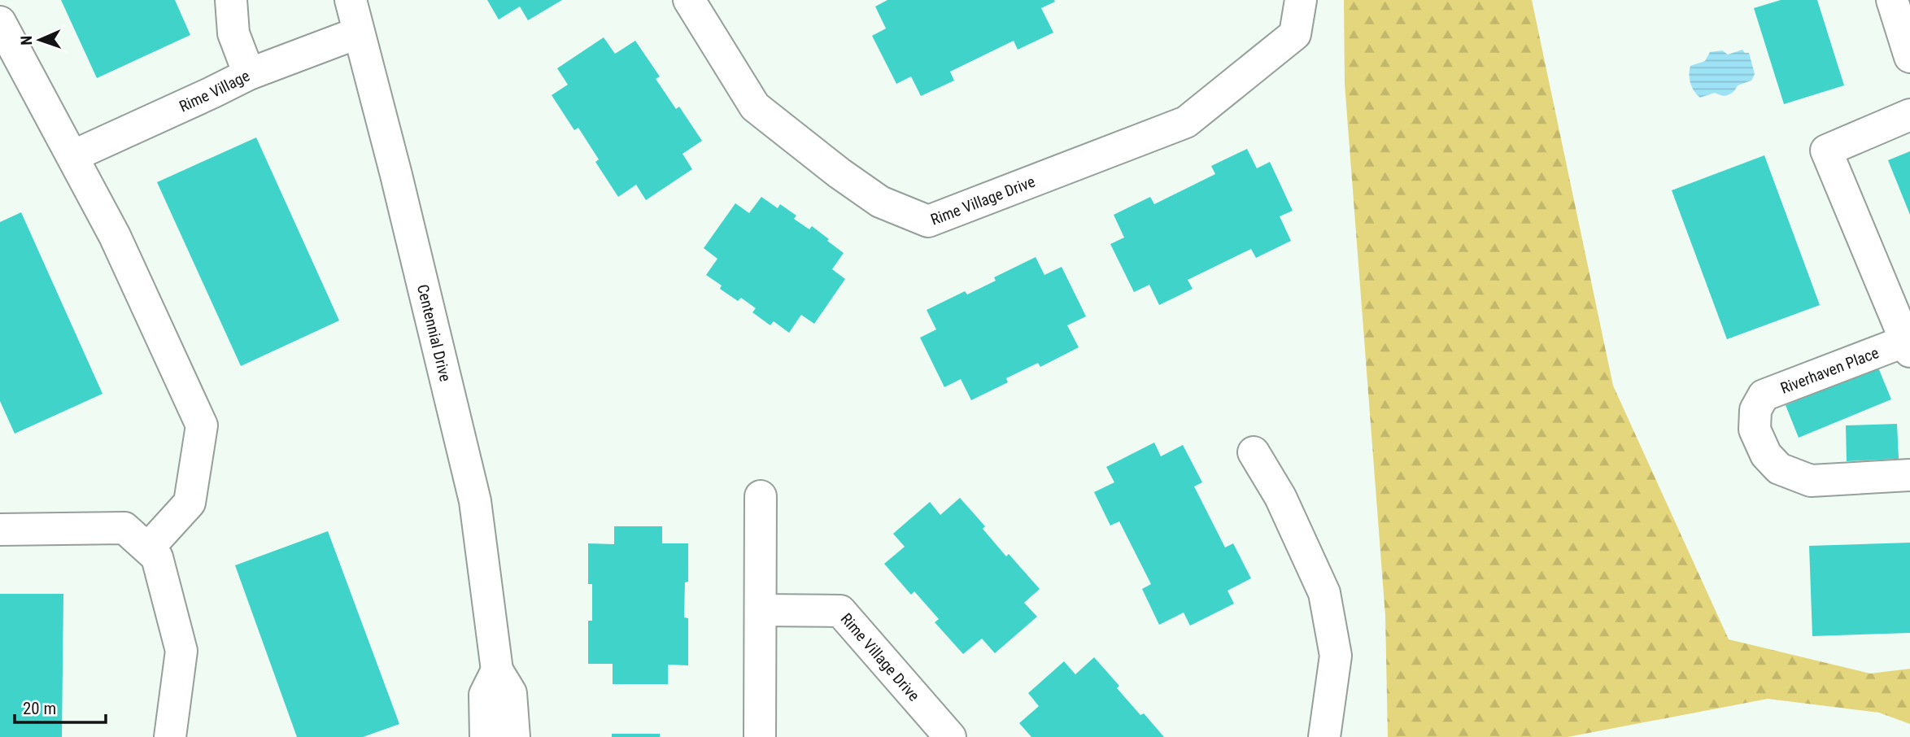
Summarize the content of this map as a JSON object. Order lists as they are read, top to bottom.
{
  "streets": {
    "street": [
      "Rime Village",
      "Rime Village Drive",
      "Centennial Drive",
      "Riverhaven Place"
    ]
  },
  "crossings": [
    ["Rime Village", "Centennial Drive"]
  ],
  "scale_bar": "20 m",
  "north": "left"
}
